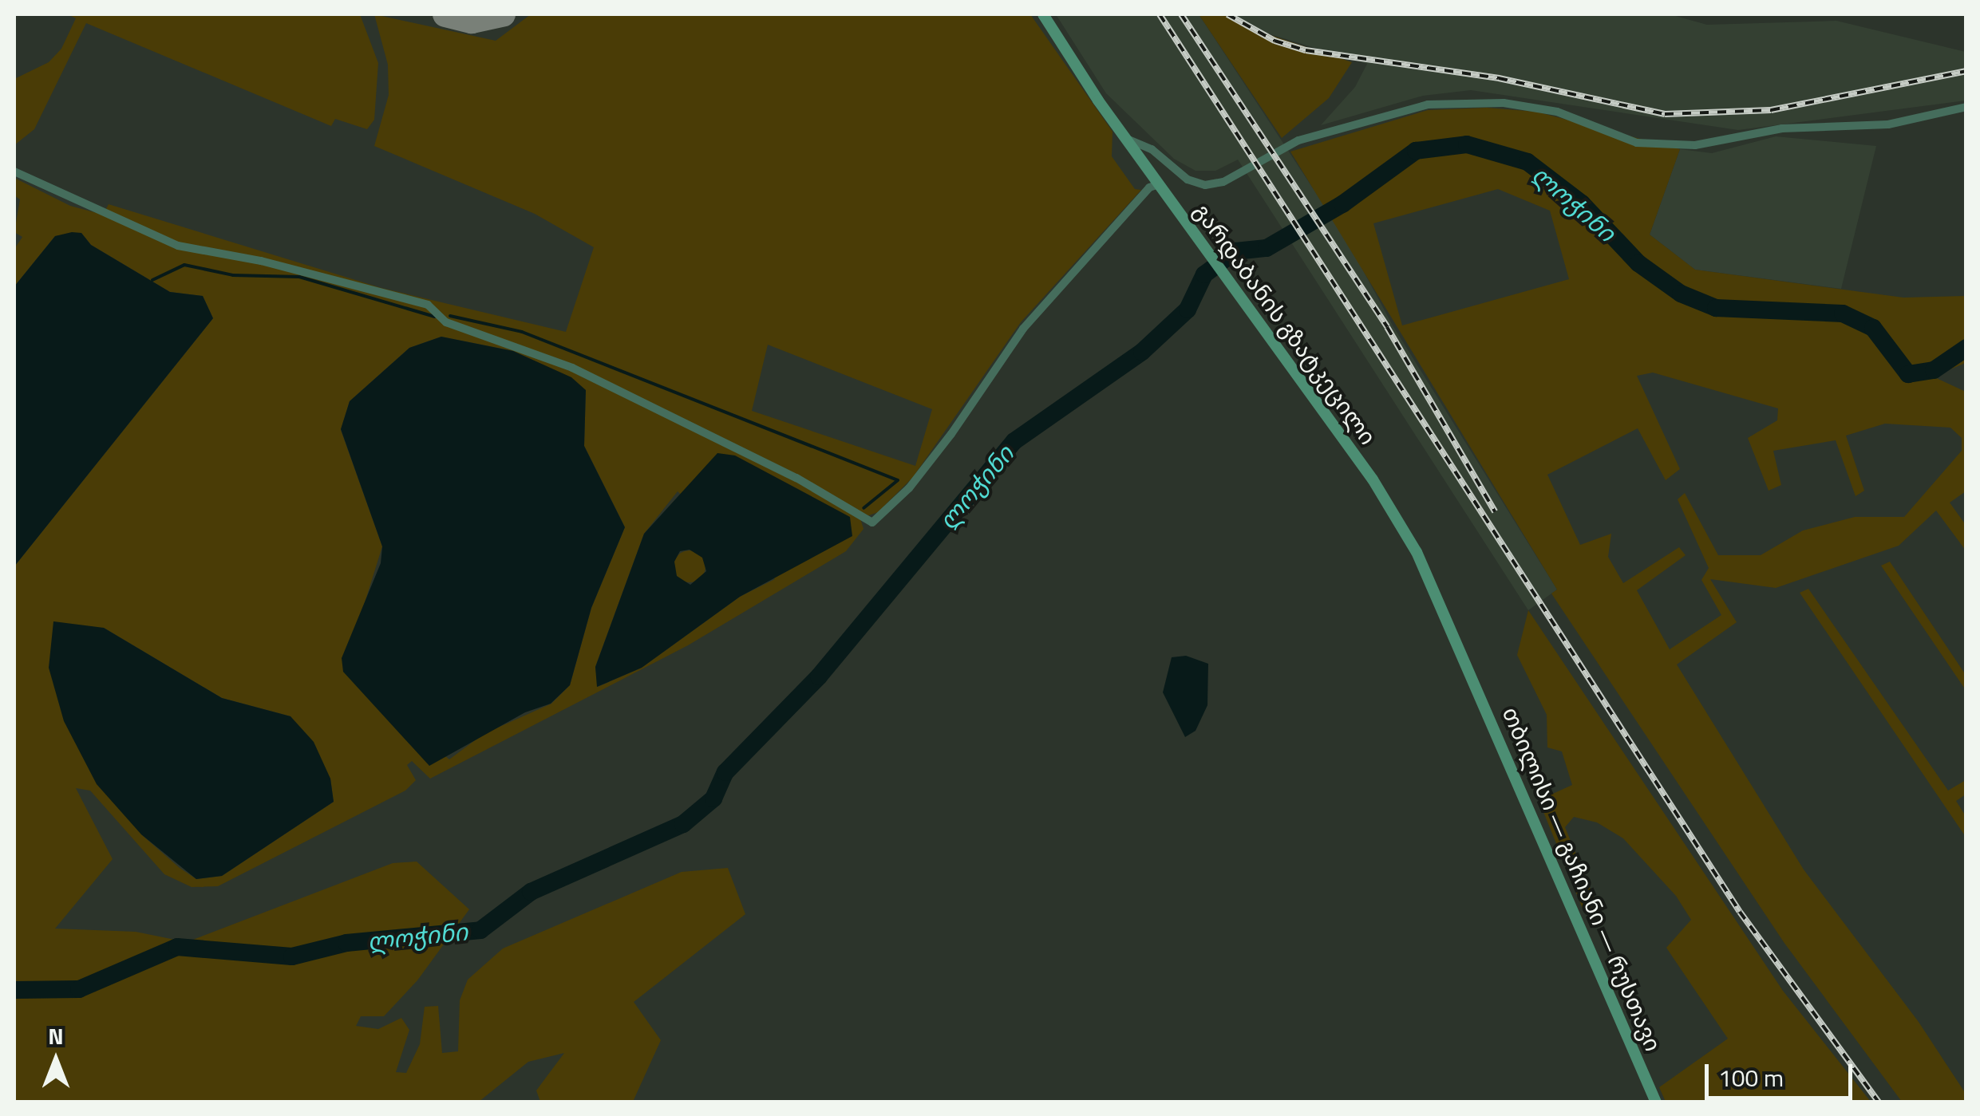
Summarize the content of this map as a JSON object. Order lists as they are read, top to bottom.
{
  "streets": {
    "main road": ["გარდაბანის გზატკეცილი", "თბილისი — გაჩიანი — რუსთავი"]
  },
  "crossings": [
    ["გარდაბანის გზატკეცილი", "თბილისი — გაჩიანი — რუსთავი"]
  ],
  "water": ["ლოჭინი"],
  "scale_bar": "100 m",
  "north": "top"
}
